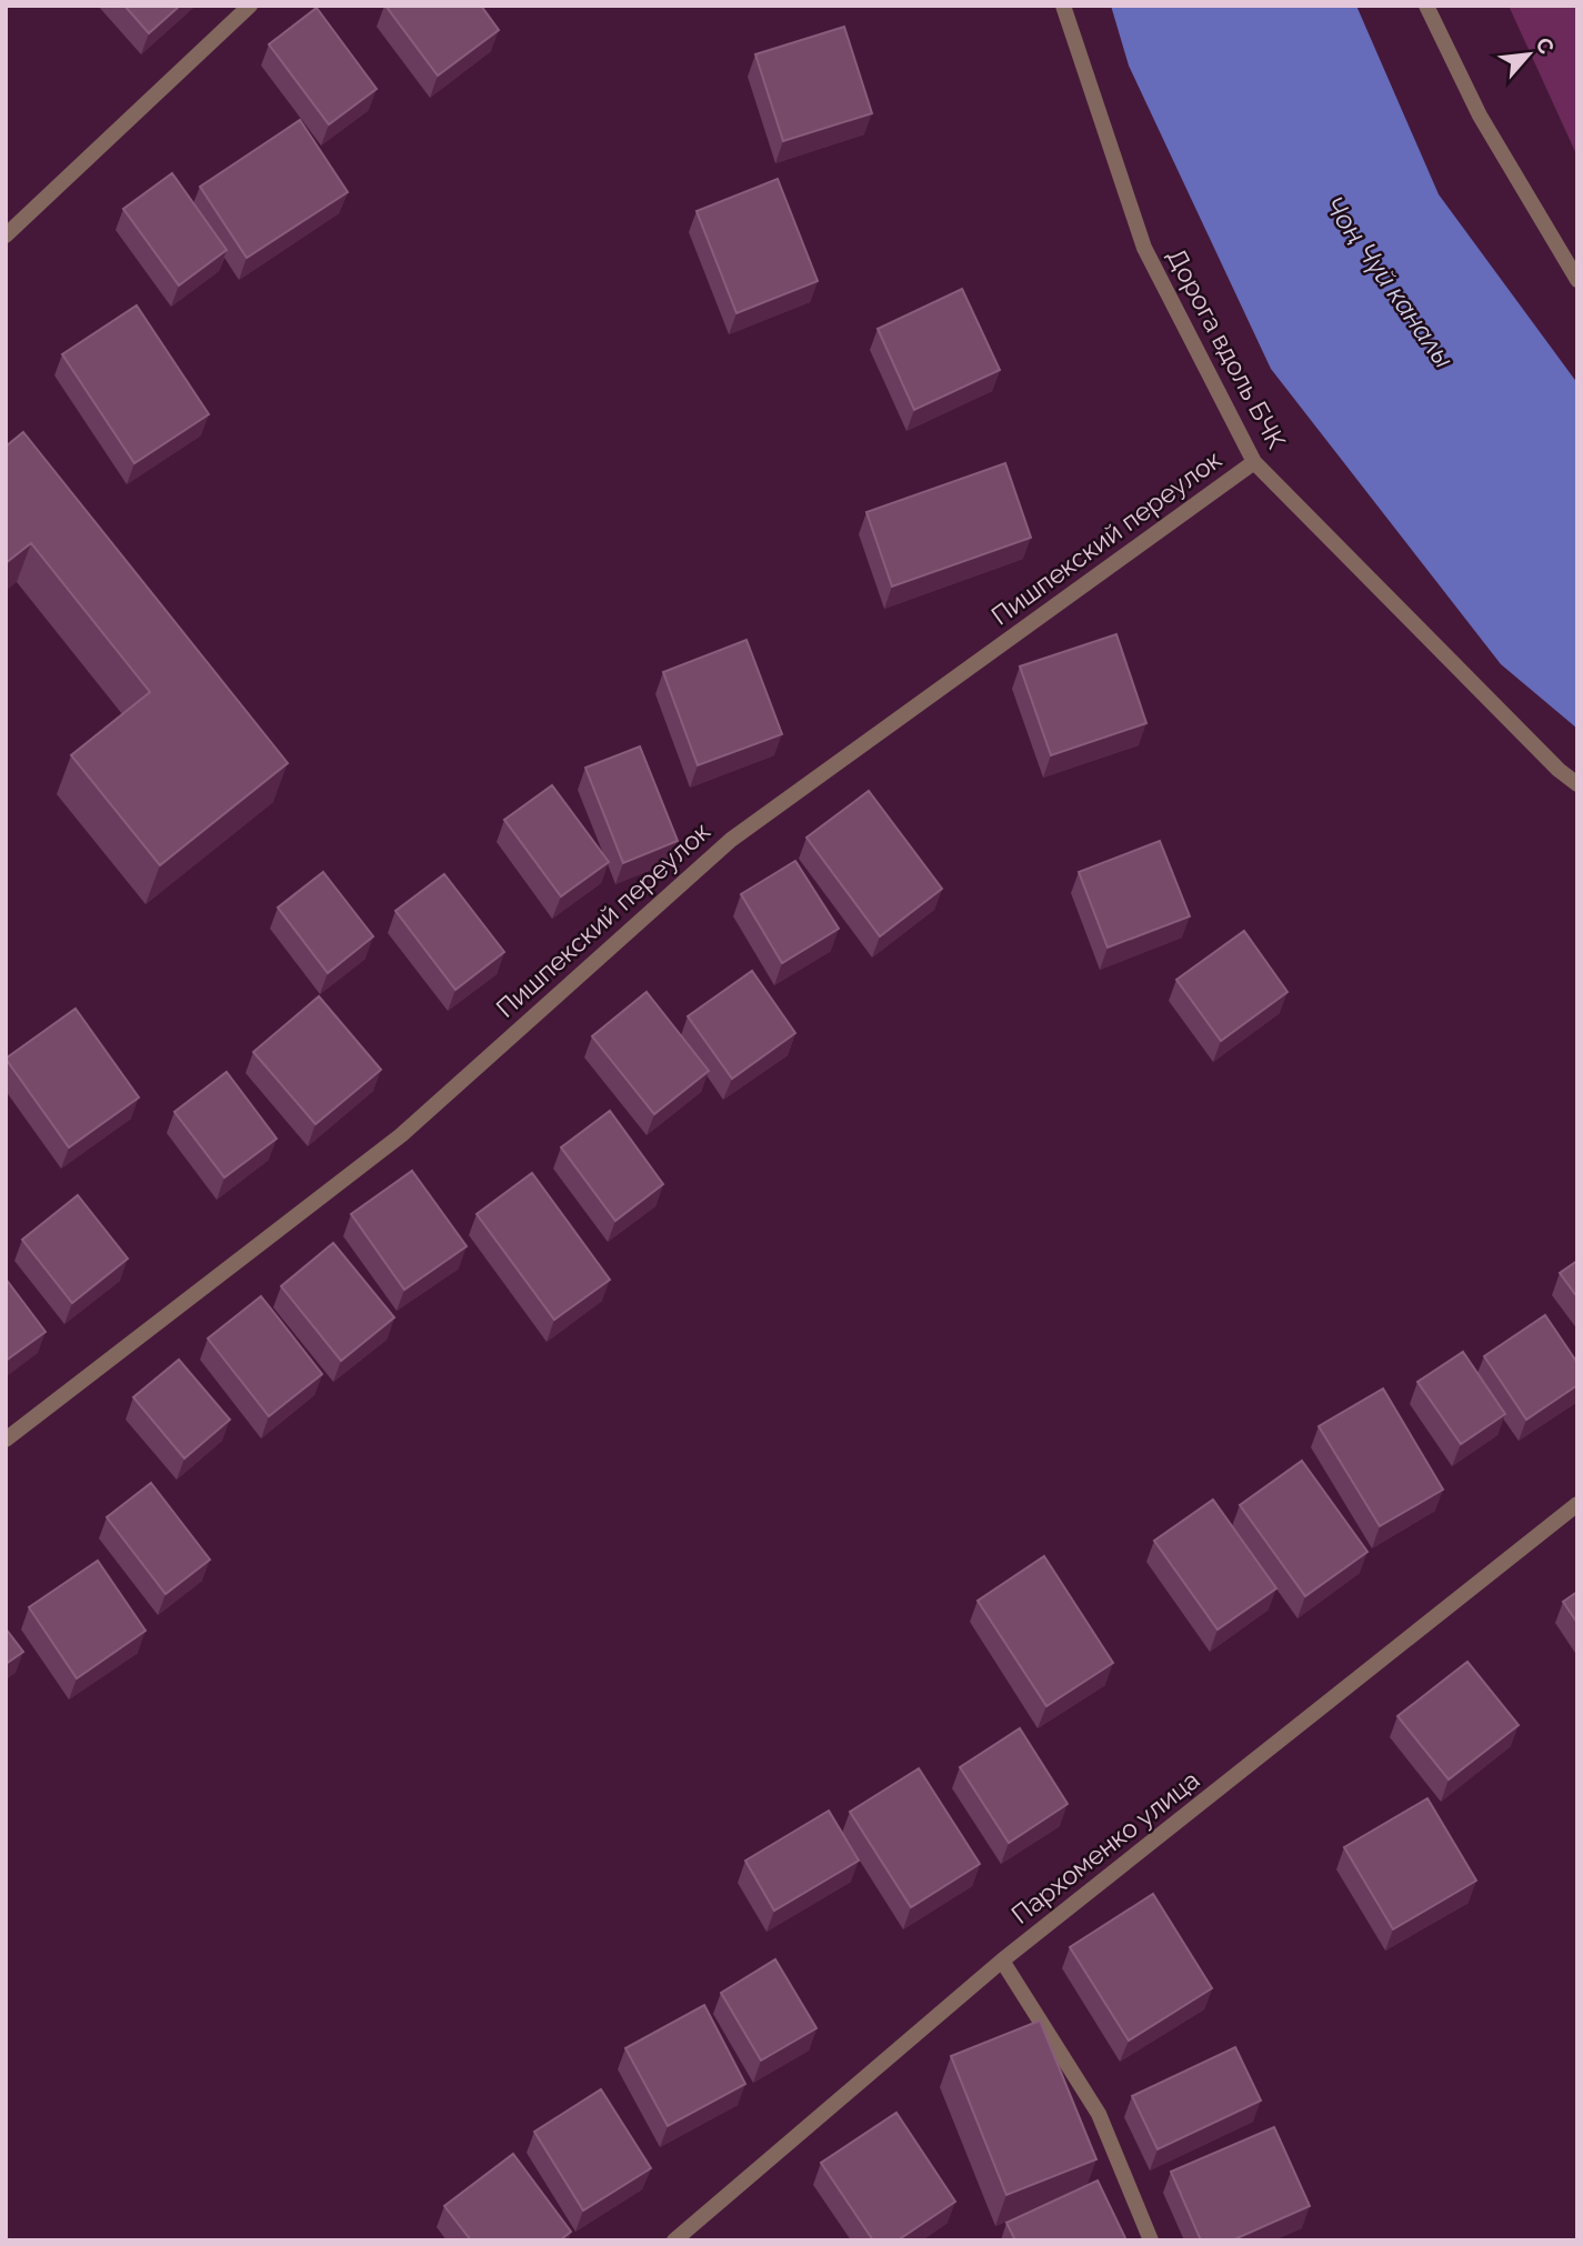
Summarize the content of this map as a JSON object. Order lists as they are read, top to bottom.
{
  "streets": {
    "street": ["Дорога вдоль БЧК", "Пишпекский переулок", "Пархоменко улица"]
  },
  "crossings": [
    ["Дорога вдоль БЧК", "Пишпекский переулок"]
  ],
  "water": ["Чоң Чүй каналы"],
  "north": "top right"
}
